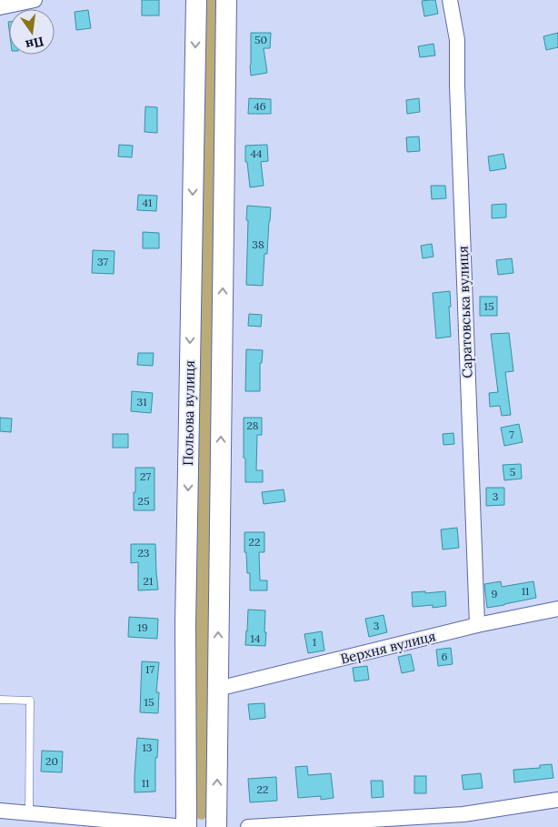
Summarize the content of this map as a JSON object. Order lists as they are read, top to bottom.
{
  "streets": {
    "main road": ["Польова вулиця"],
    "street": ["Саратовська вулиця", "Верхня вулиця"]
  },
  "crossings": [
    ["Саратовська вулиця", "Верхня вулиця"]
  ],
  "house_numbers": [
    "50",
    "46",
    "44",
    "41",
    "38",
    "37",
    "15",
    "31",
    "28",
    "7",
    "5",
    "27",
    "3",
    "25",
    "22",
    "23",
    "21",
    "11",
    "9",
    "3",
    "19",
    "14",
    "1",
    "6",
    "17",
    "15",
    "13",
    "20",
    "11",
    "22"
  ],
  "north": "bottom"
}
